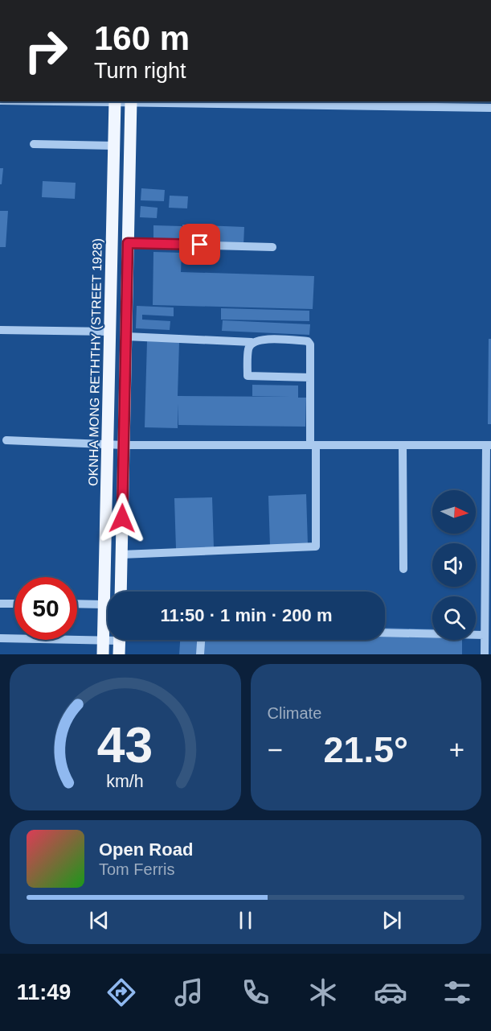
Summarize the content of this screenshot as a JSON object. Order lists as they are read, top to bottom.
{
  "streets": {
    "main road": ["OKNHA MONG RETHTHY (STREET 1928)"]
  },
  "north": "right",
  "page": {
    "turn": ["160 m", "Turn right"],
    "limit": "50",
    "trip": "11:50 · 1 min · 200 m",
    "tile": "Climate",
    "heat": ["−", "21.5°", "+"],
    "song": ["Open Road", "Tom Ferris"],
    "tabs": "11:49",
    "gauge": ["43", "km/h"]
  }
}
